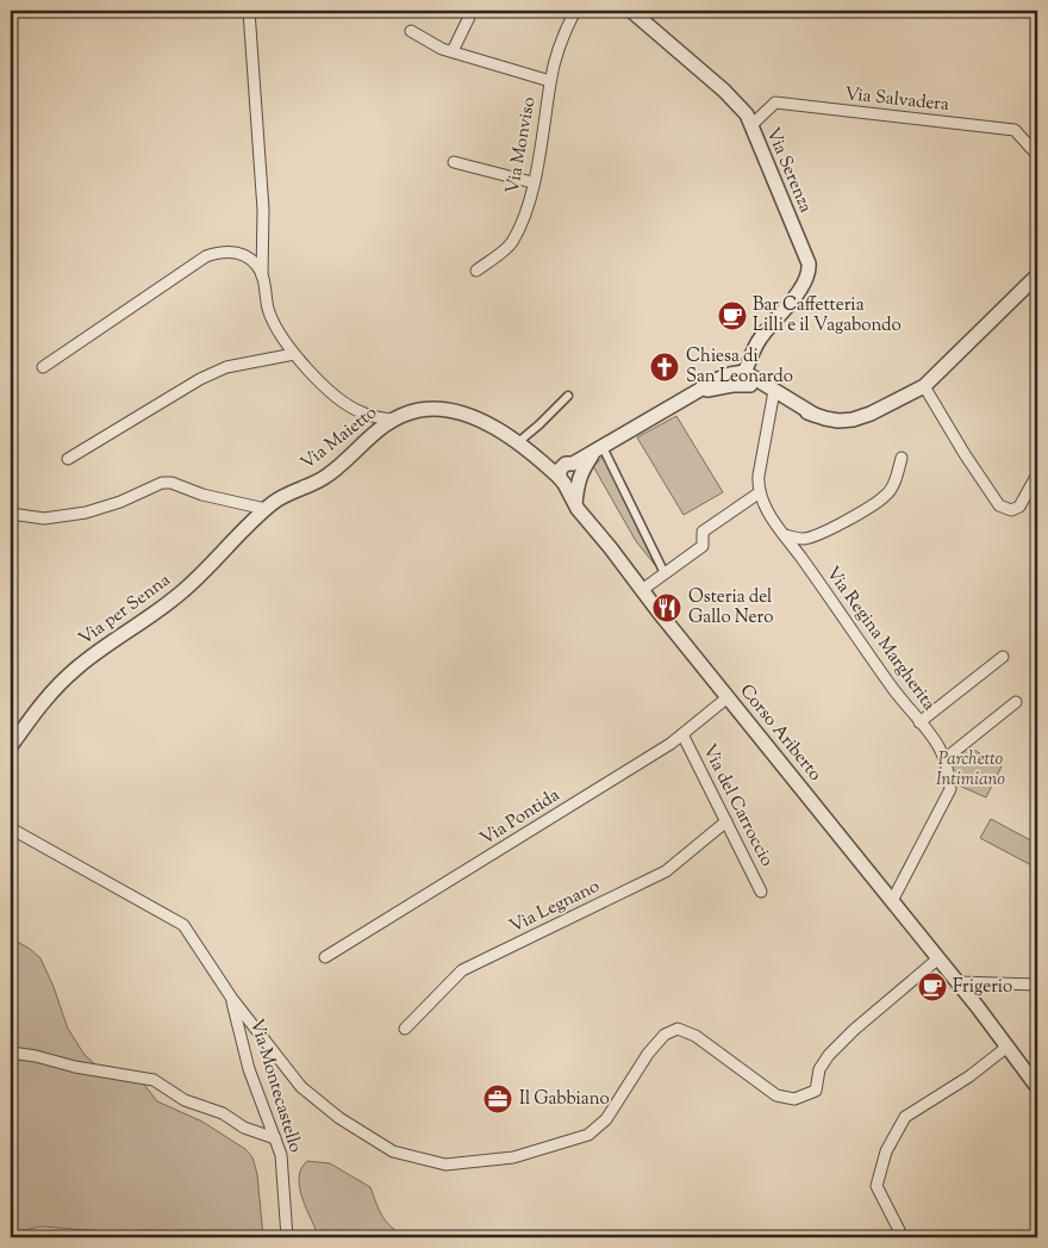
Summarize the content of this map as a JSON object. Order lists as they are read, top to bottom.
{
  "streets": {
    "street": [
      "Via Salvadera",
      "Via Monviso",
      "Via Serenza",
      "Via Maietto",
      "Via per Senna",
      "Via Regina Margherita",
      "Corso Ariberto",
      "Via del Carroccio",
      "Via Pontida",
      "Via Legnano",
      "Via Montecastello"
    ]
  },
  "crossings": [
    ["Via Salvadera", "Via Serenza"],
    ["Via Maietto", "Via per Senna"],
    ["Via Maietto", "Corso Ariberto"],
    ["Via Regina Margherita", "Corso Ariberto"],
    ["Corso Ariberto", "Via Pontida"],
    ["Corso Ariberto", "Via Montecastello"],
    ["Via del Carroccio", "Via Pontida"],
    ["Via del Carroccio", "Via Legnano"]
  ],
  "parks": ["Parchetto Intimiano"],
  "places": {
    "cafe": ["Bar Caffetteria Lilli e il Vagabondo", "Frigerio"],
    "church": ["Chiesa di San Leonardo"],
    "restaurant": ["Osteria del Gallo Nero"],
    "office": ["Il Gabbiano"]
  }
}
